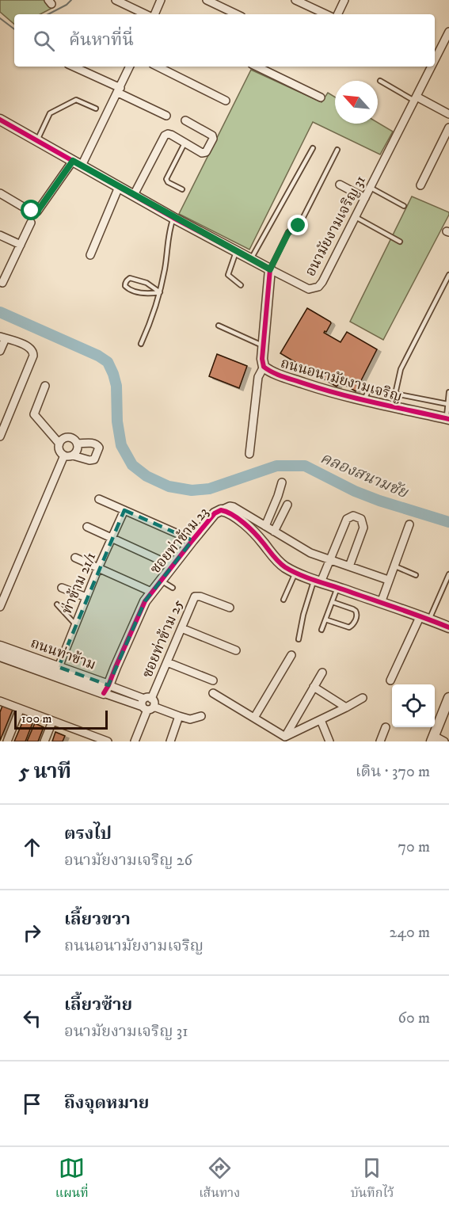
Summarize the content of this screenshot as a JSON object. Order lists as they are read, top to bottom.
{
  "streets": {
    "street": [
      "อนามัยงามเจริญ 31",
      "ถนนอนามัยงามเจริญ",
      "ซอยท่าข้าม 23",
      "ท่าข้าม 21/1",
      "ซอยท่าข้าม 25",
      "ถนนท่าข้าม"
    ]
  },
  "crossings": [
    ["อนามัยงามเจริญ 31", "ถนนอนามัยงามเจริญ"],
    ["ซอยท่าข้าม 23", "ถนนท่าข้าม"],
    ["ท่าข้าม 21/1", "ถนนท่าข้าม"],
    ["ซอยท่าข้าม 25", "ถนนท่าข้าม"]
  ],
  "water": ["คลองสนามชัย"],
  "scale_bar": "100 m",
  "north": "top left",
  "page": {
    "search": "ค้นหาที่นี่",
    "scale": "100 m",
    "heading": ["5 นาที", "เดิน · 370 m"],
    "list": [
      ["ตรงไป", "อนามัยงามเจริญ 26", "70 m"],
      ["เลี้ยวขวา", "ถนนอนามัยงามเจริญ", "240 m"],
      ["เลี้ยวซ้าย", "อนามัยงามเจริญ 31", "60 m"],
      "ถึงจุดหมาย"
    ],
    "nav": ["แผนที่", "เส้นทาง", "บันทึกไว้"]
  }
}
